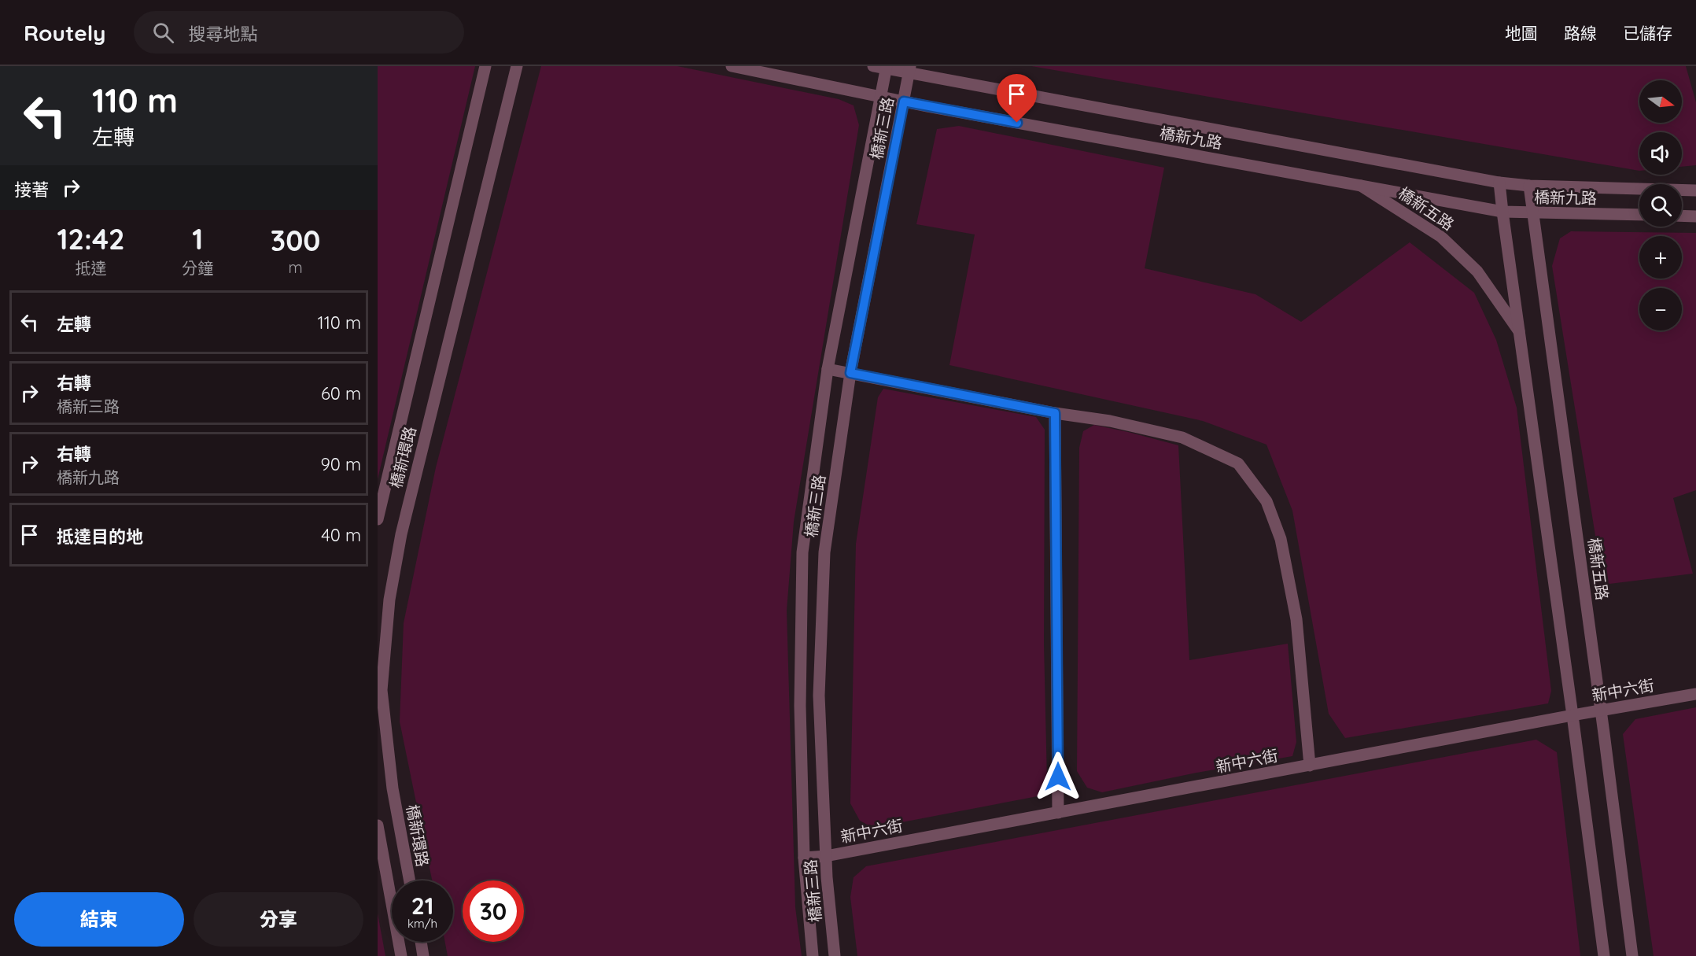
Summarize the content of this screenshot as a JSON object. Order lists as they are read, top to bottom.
{
  "streets": {
    "street": [
      "橋新三路",
      "橋新九路",
      "橋新五路",
      "橋新環路",
      "新中六街"
    ]
  },
  "crossings": [
    ["橋新三路", "橋新九路"],
    ["橋新三路", "新中六街"],
    ["橋新九路", "橋新五路"],
    ["橋新五路", "新中六街"]
  ],
  "north": "right",
  "page": {
    "header": "Routely",
    "search": "搜尋地點",
    "nav": ["地圖", "路線", "已儲存"],
    "turn": ["110 m", "左轉"],
    "map_buttons": ["+", "−"],
    "then": "接著",
    "eta": [
      "12:42",
      "抵達",
      "1",
      "分鐘",
      "300",
      "m"
    ],
    "list": [
      {
        "name": "左轉",
        "value": "110 m"
      },
      {
        "name": "右轉",
        "note": "橋新三路",
        "value": "60 m"
      },
      {
        "name": "右轉",
        "note": "橋新九路",
        "value": "90 m"
      },
      {
        "name": "抵達目的地",
        "value": "40 m"
      }
    ],
    "speed": "21 km/h",
    "limit": "30",
    "buttons": ["結束", "分享"]
  }
}
